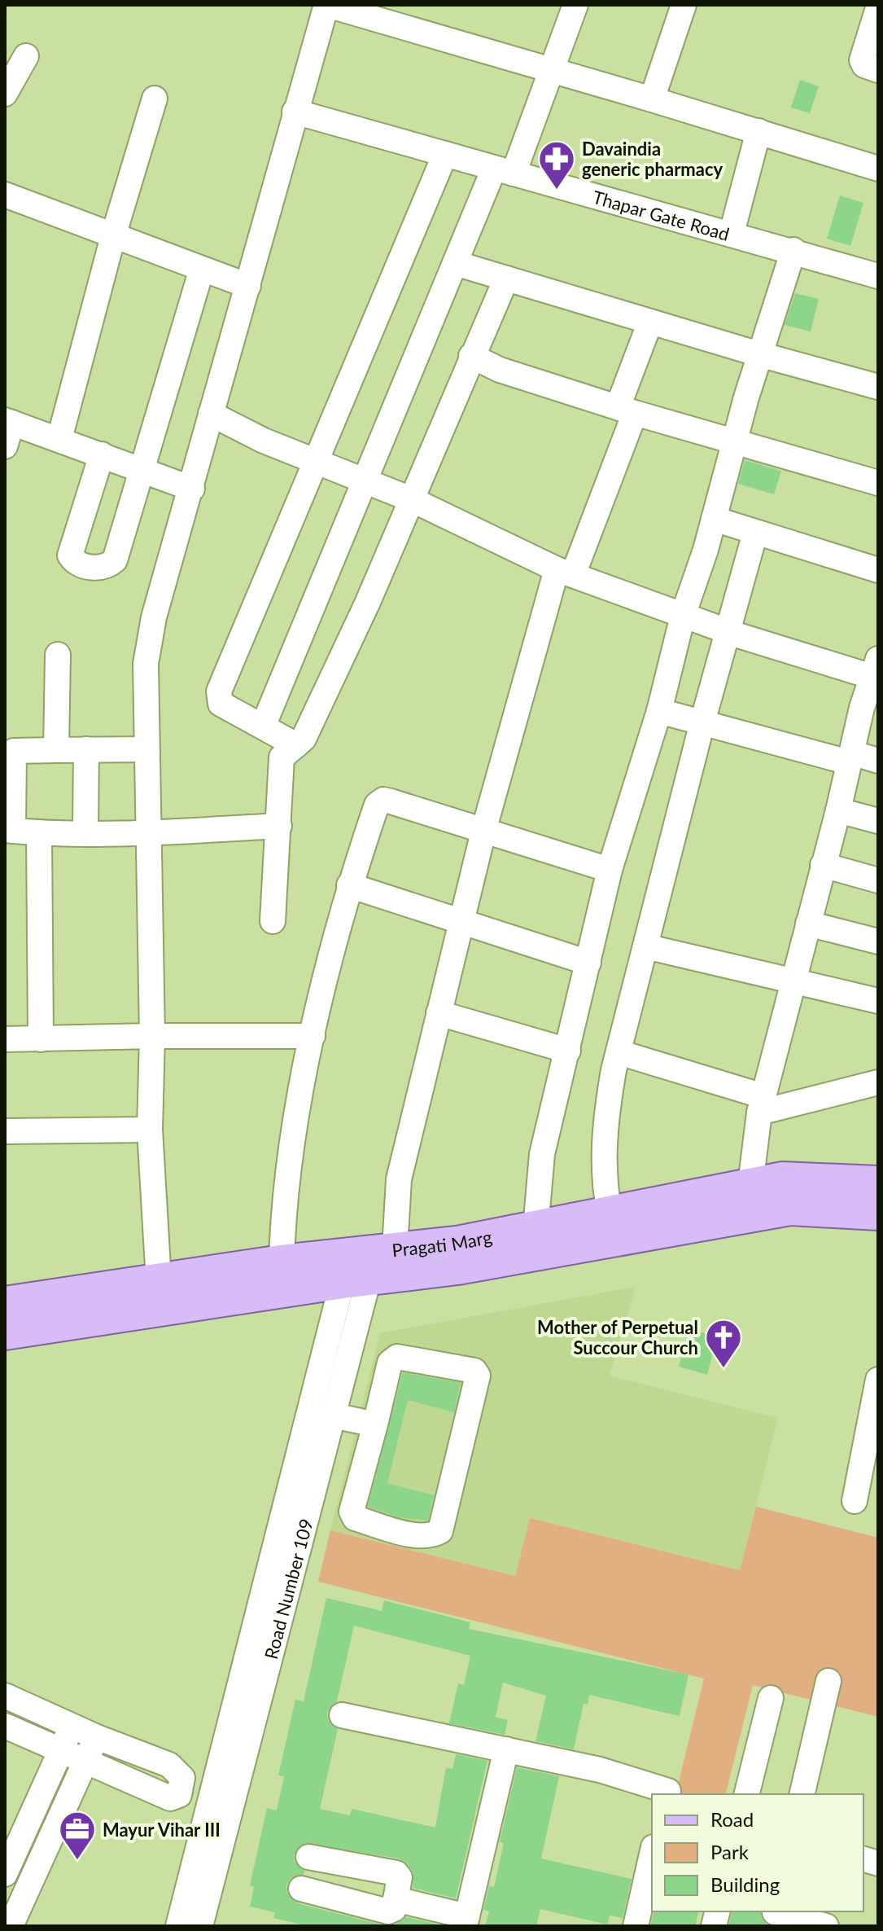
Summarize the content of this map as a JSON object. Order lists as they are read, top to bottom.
{
  "streets": {
    "main road": ["Pragati Marg"],
    "street": ["Thapar Gate Road", "Road Number 109"]
  },
  "crossings": [
    ["Pragati Marg", "Road Number 109"]
  ],
  "places": {
    "pharmacy": ["Davaindia generic pharmacy"],
    "church": ["Mother of Perpetual Succour Church"],
    "office": ["Mayur Vihar III"]
  },
  "legend": ["Road", "Park", "Building"]
}
